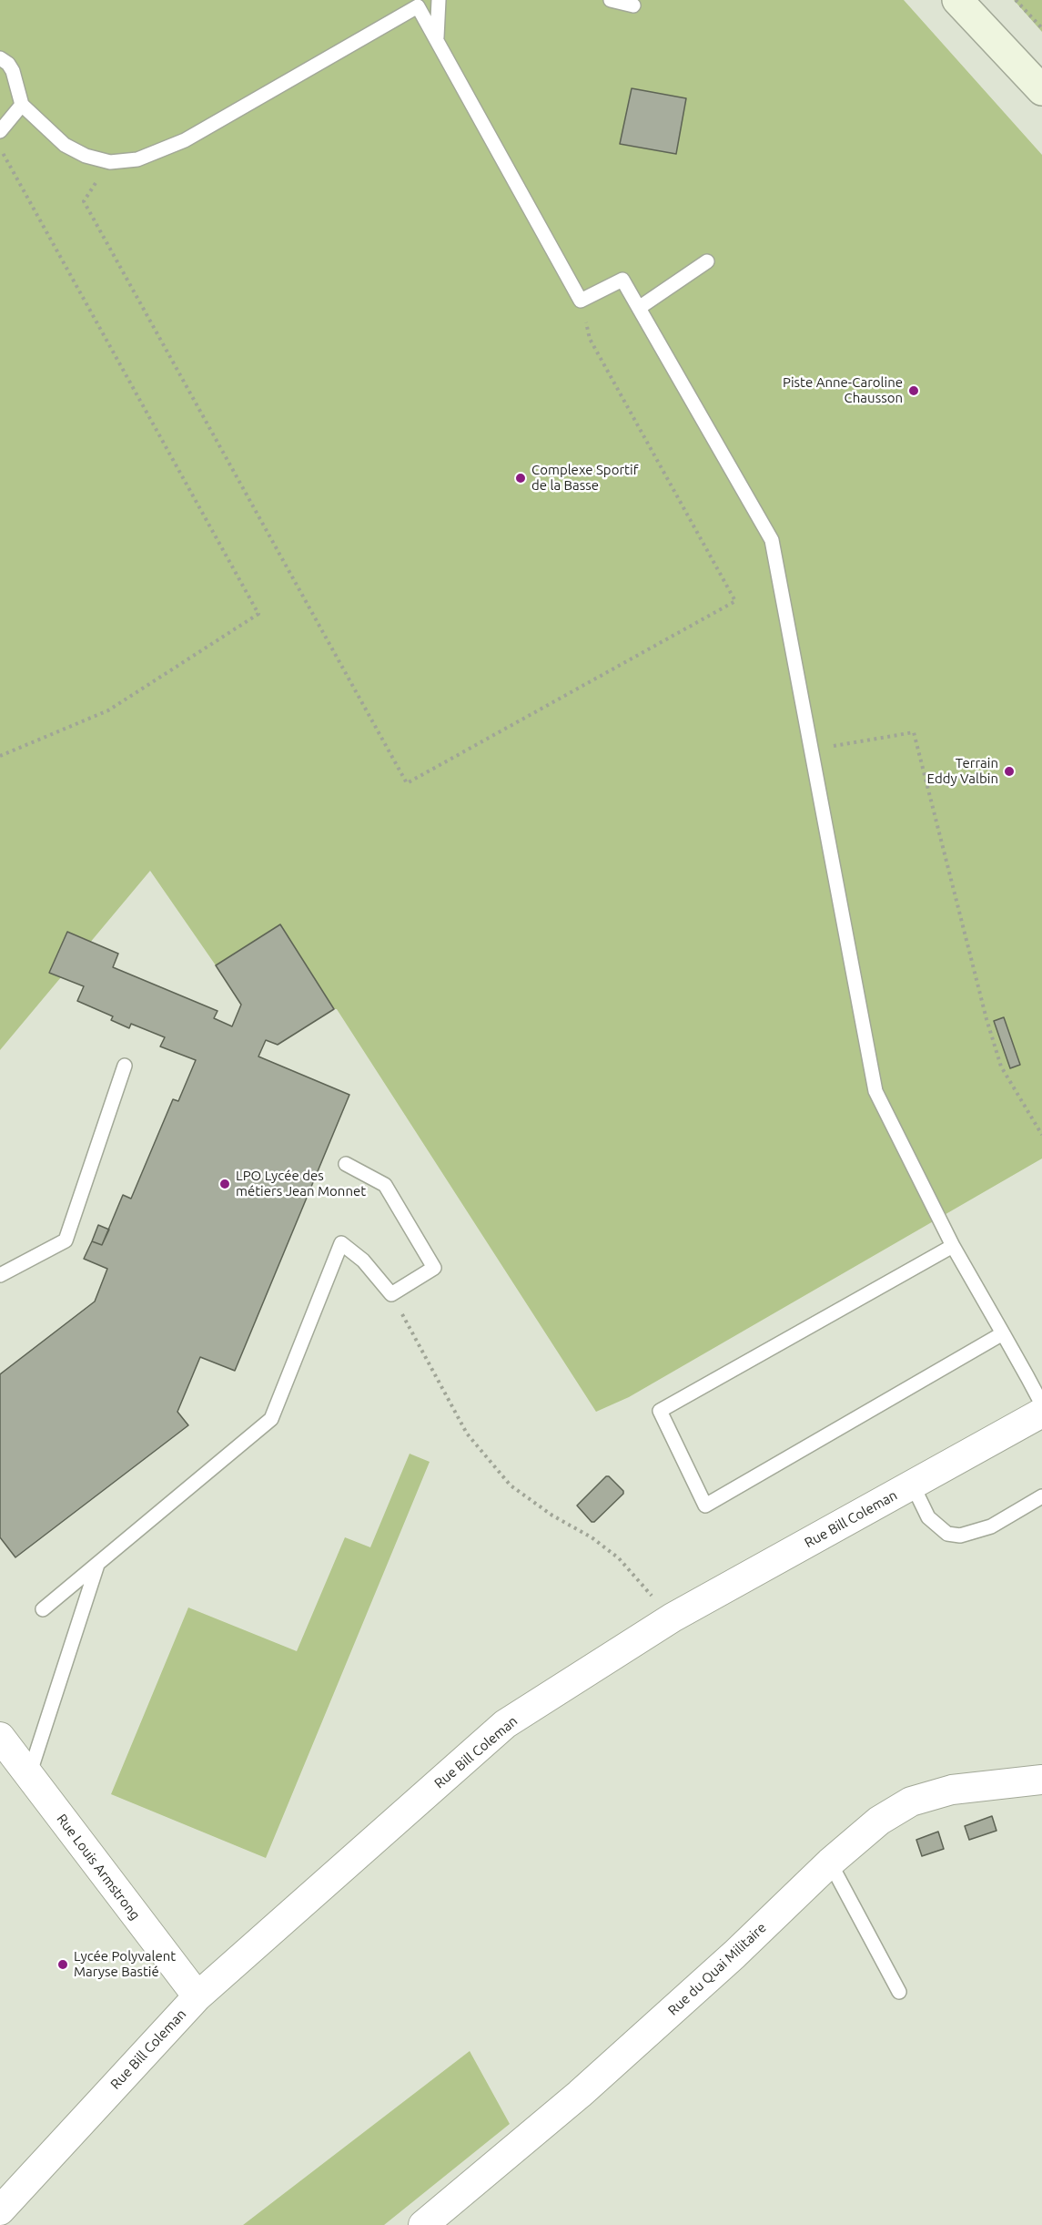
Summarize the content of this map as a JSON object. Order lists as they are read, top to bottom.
{
  "streets": {
    "street": ["Rue Bill Coleman", "Rue Louis Armstrong", "Rue du Quai Militaire"]
  },
  "crossings": [
    ["Rue Bill Coleman", "Rue Louis Armstrong"]
  ],
  "places": [
    "Piste Anne-Caroline Chausson",
    "Complexe Sportif de la Basse",
    "Terrain Eddy Valbin",
    "LPO Lycée des métiers Jean Monnet",
    "Lycée Polyvalent Maryse Bastié"
  ]
}
